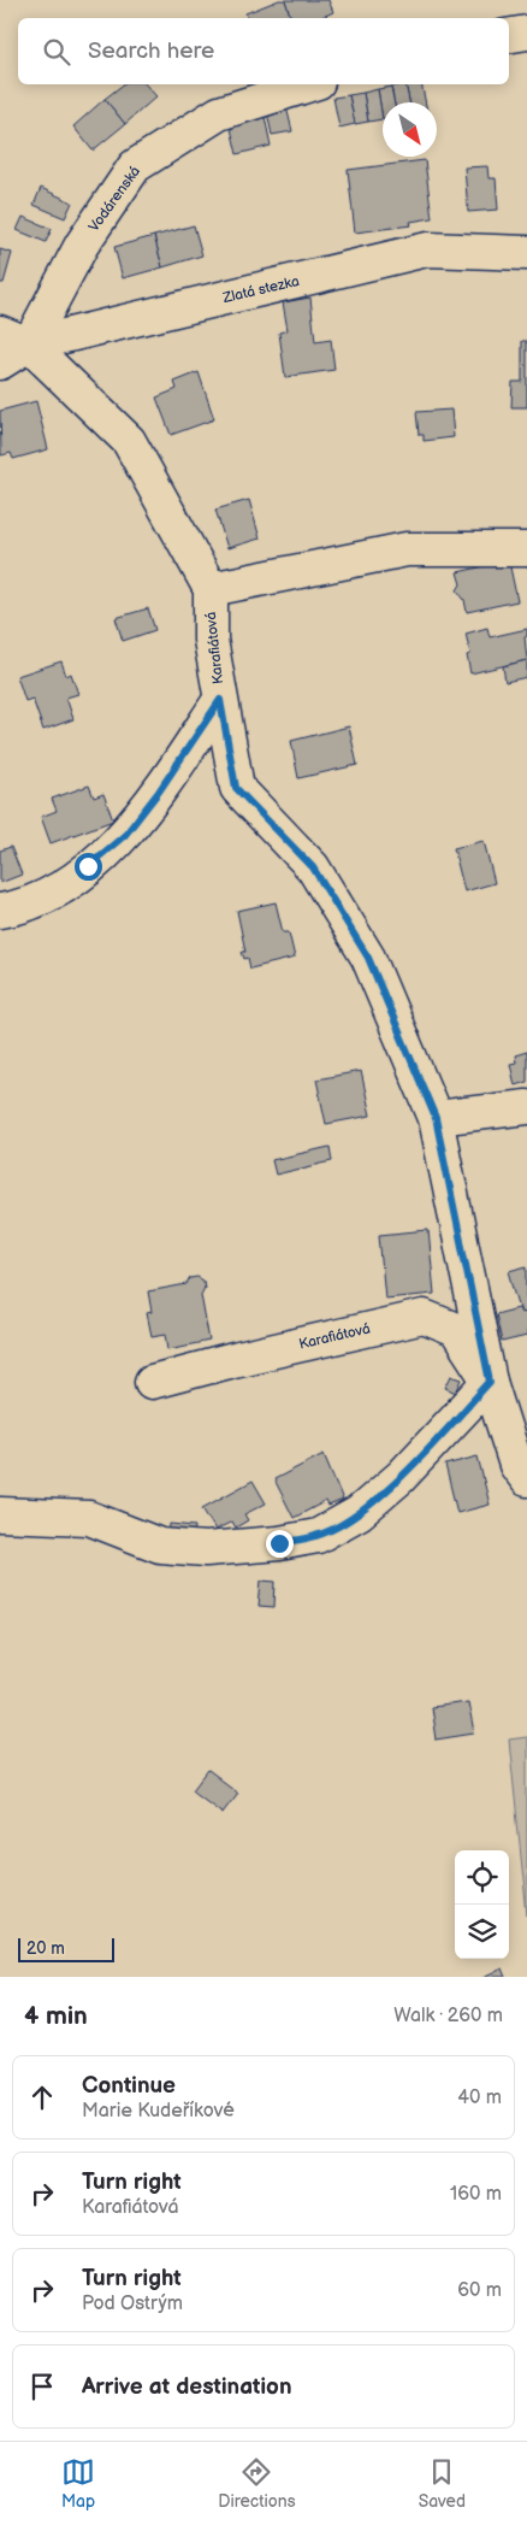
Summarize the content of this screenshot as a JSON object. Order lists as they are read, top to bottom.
{
  "streets": {
    "street": ["Vodárenská", "Zlatá stezka", "Karafiátová"]
  },
  "crossings": [
    ["Vodárenská", "Zlatá stezka"],
    ["Vodárenská", "Karafiátová"],
    ["Zlatá stezka", "Karafiátová"]
  ],
  "scale_bar": "20 m",
  "north": "bottom right",
  "page": {
    "search": "Search here",
    "scale": "20 m",
    "heading": ["4 min", "Walk · 260 m"],
    "list": [
      ["Continue", "Marie Kudeříkové", "40 m"],
      ["Turn right", "Karafiátová", "160 m"],
      ["Turn right", "Pod Ostrým", "60 m"],
      "Arrive at destination"
    ],
    "nav": ["Map", "Directions", "Saved"]
  }
}
